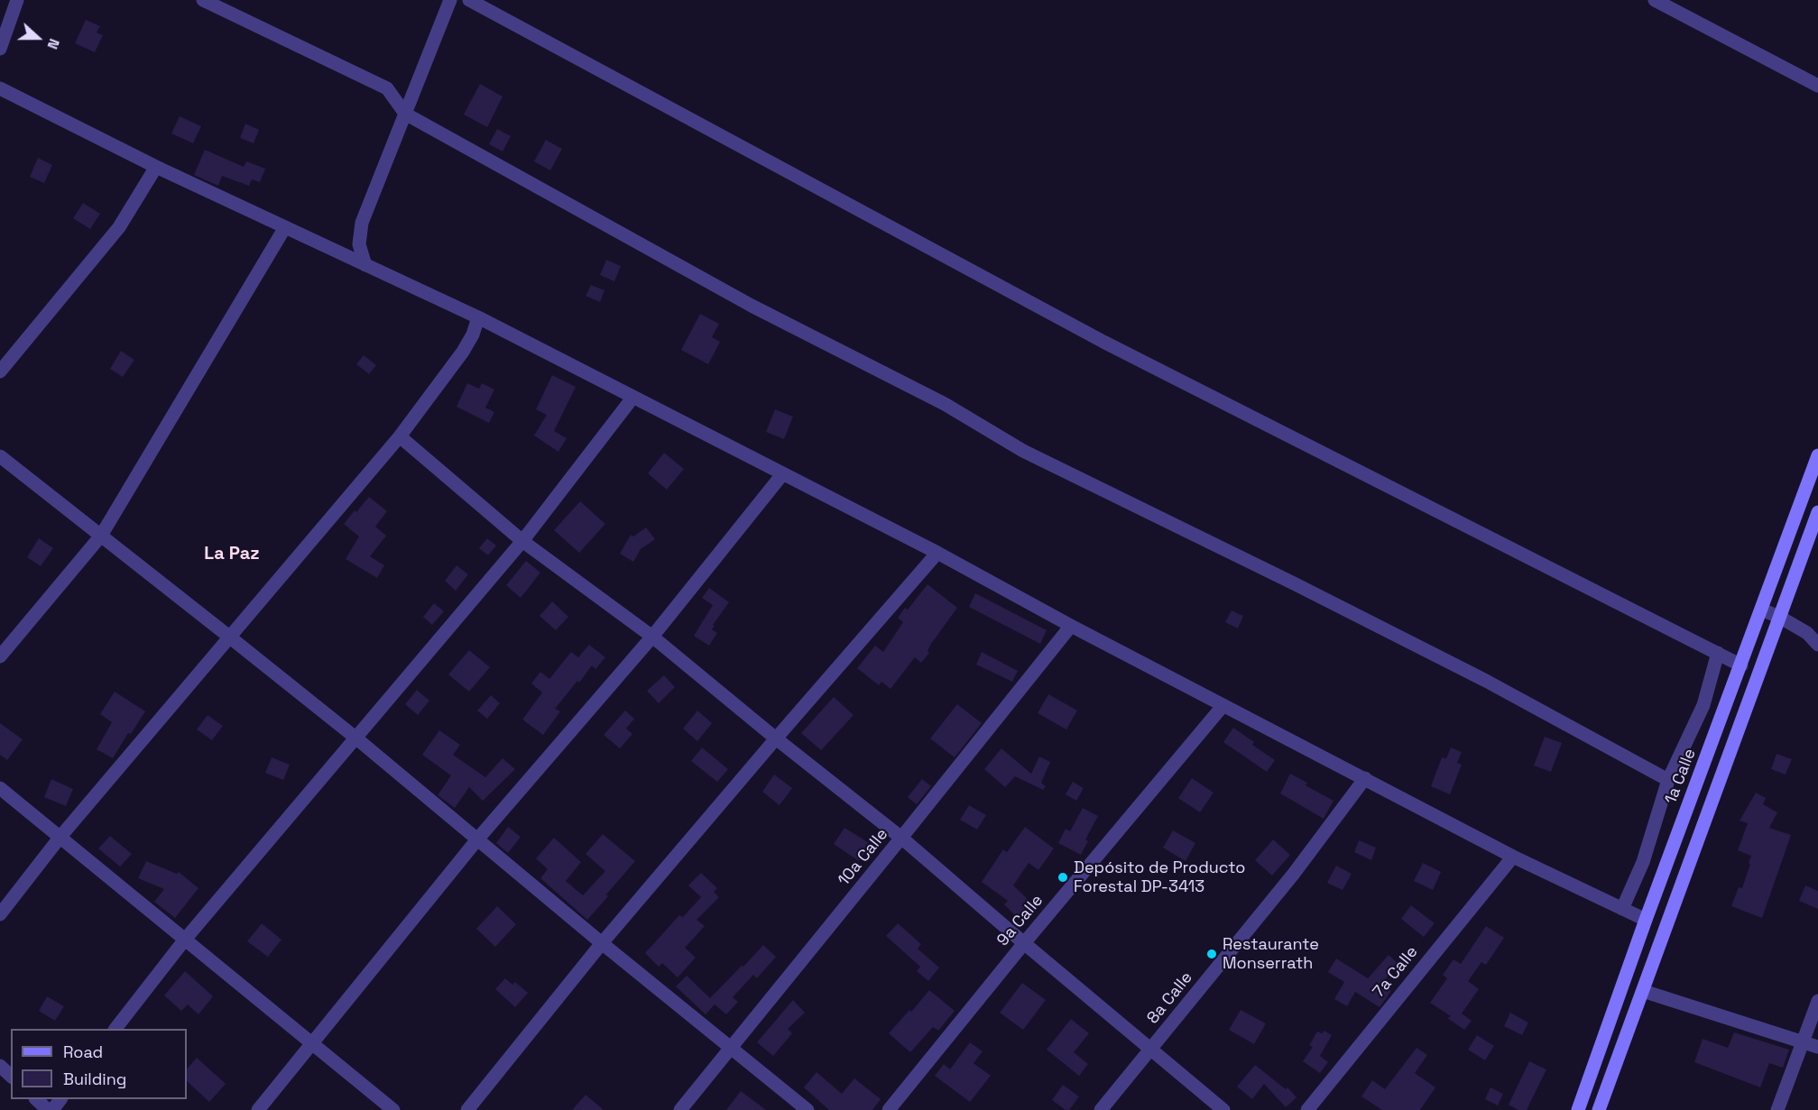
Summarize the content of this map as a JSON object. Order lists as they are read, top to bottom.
{
  "streets": {
    "main road": ["1a Calle"],
    "street": [
      "10a Calle",
      "9a Calle",
      "7a Calle",
      "8a Calle"
    ]
  },
  "districts": ["La Paz"],
  "places": ["Depósito de Producto Forestal DP-3413", "Restaurante Monserrath"],
  "legend": ["Road", "Building"],
  "north": "right"
}
